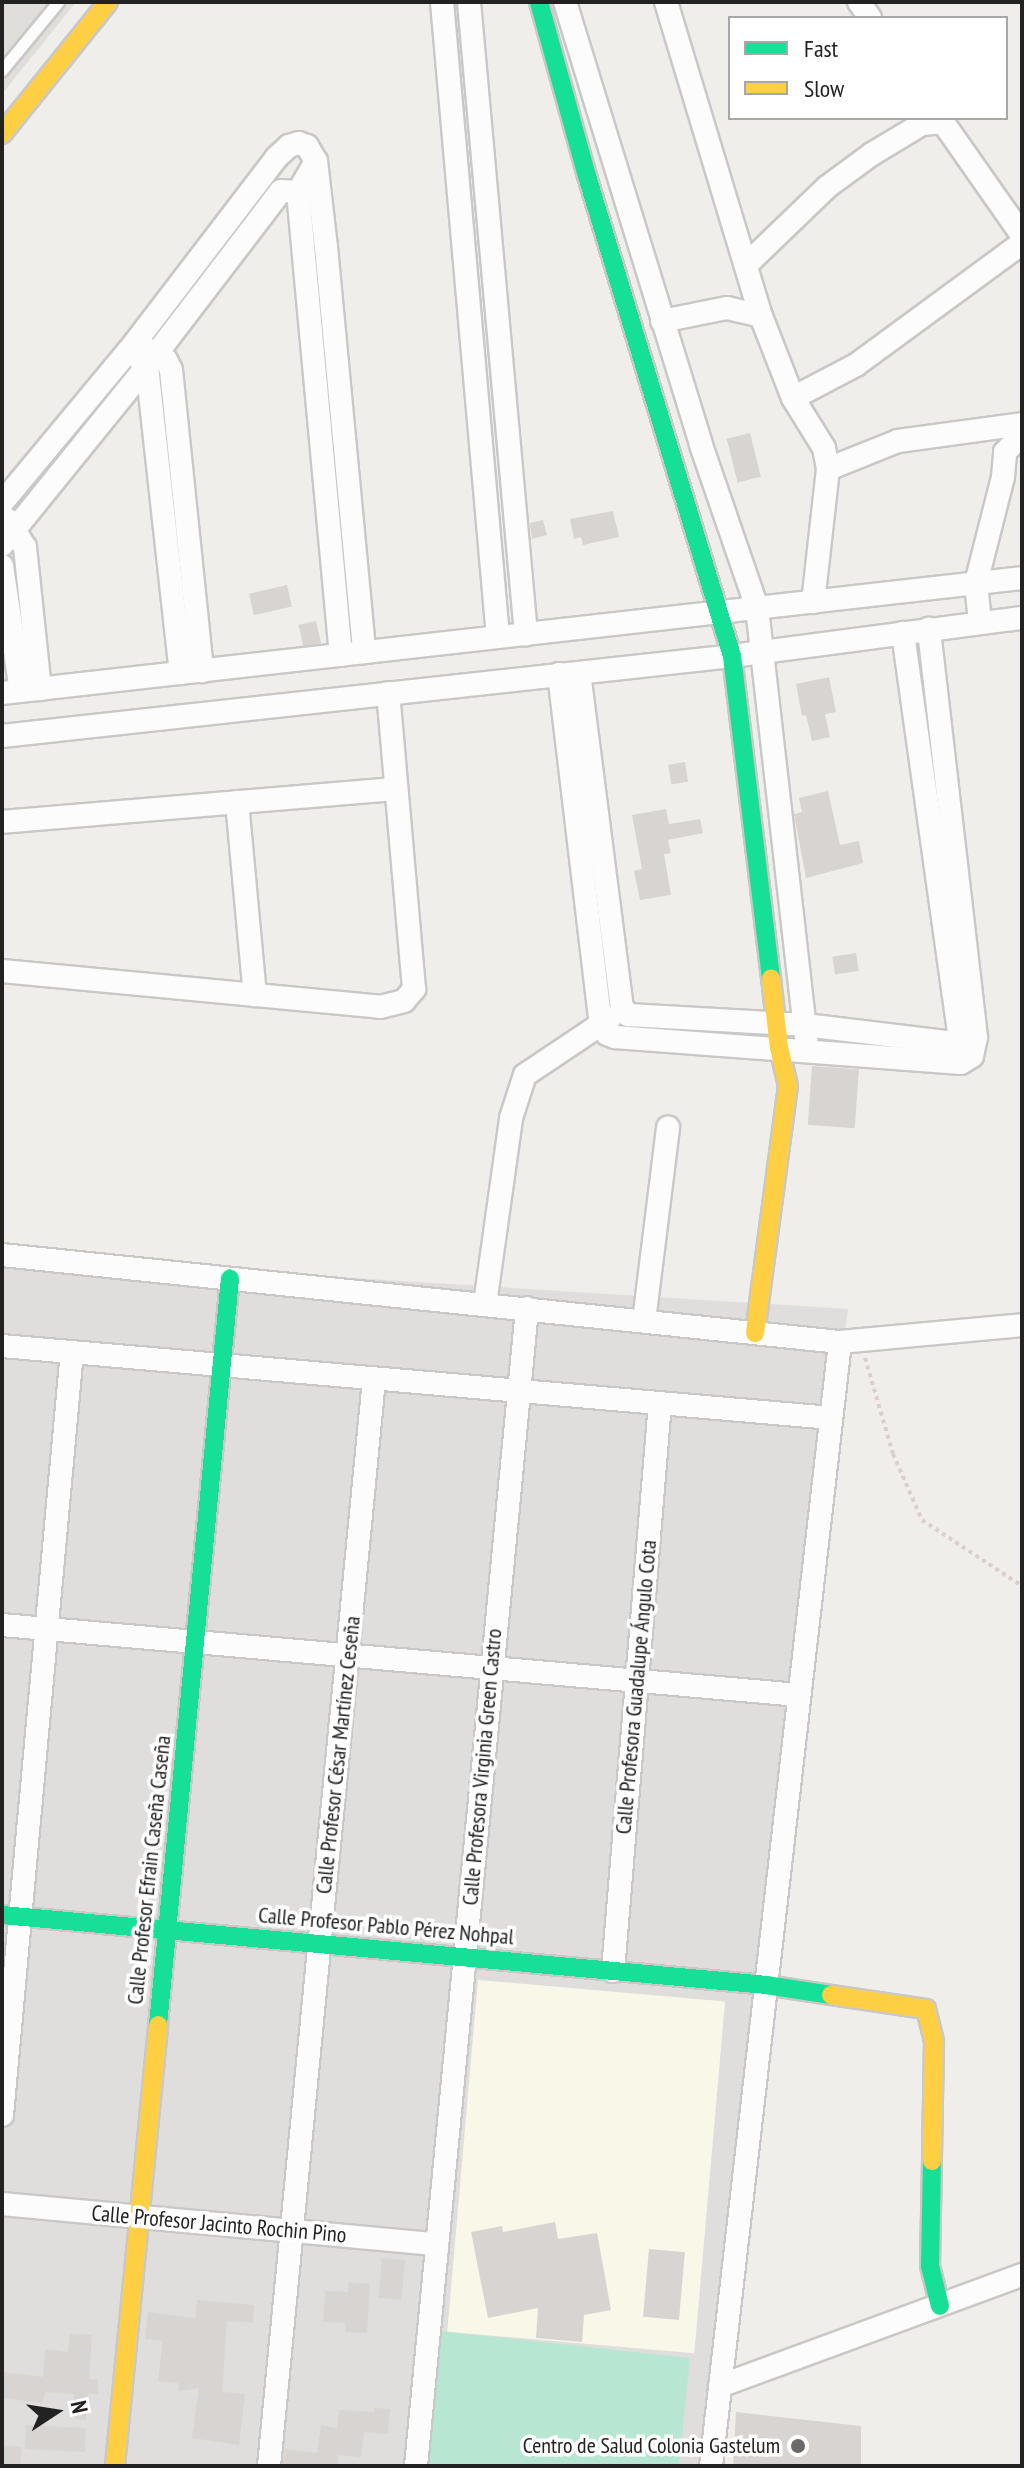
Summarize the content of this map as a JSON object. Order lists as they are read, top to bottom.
{
  "streets": {
    "street": [
      "Calle Profesora Guadalupe Ángulo Cota",
      "Calle Profesor César Martínez Ceseña",
      "Calle Profesora Virginia Green Castro",
      "Calle Profesor Efrain Caseña Caseña",
      "Calle Profesor Pablo Pérez Nohpal",
      "Calle Profesor Jacinto Rochin Pino"
    ]
  },
  "crossings": [
    ["Calle Profesora Guadalupe Ángulo Cota", "Calle Profesor Pablo Pérez Nohpal"],
    ["Calle Profesor César Martínez Ceseña", "Calle Profesor Pablo Pérez Nohpal"],
    ["Calle Profesor César Martínez Ceseña", "Calle Profesor Jacinto Rochin Pino"],
    ["Calle Profesora Virginia Green Castro", "Calle Profesor Pablo Pérez Nohpal"],
    ["Calle Profesora Virginia Green Castro", "Calle Profesor Jacinto Rochin Pino"],
    ["Calle Profesor Efrain Caseña Caseña", "Calle Profesor Pablo Pérez Nohpal"],
    ["Calle Profesor Efrain Caseña Caseña", "Calle Profesor Jacinto Rochin Pino"]
  ],
  "places": ["Centro de Salud Colonia Gastelum"],
  "legend": ["Fast", "Slow"],
  "north": "right"
}
